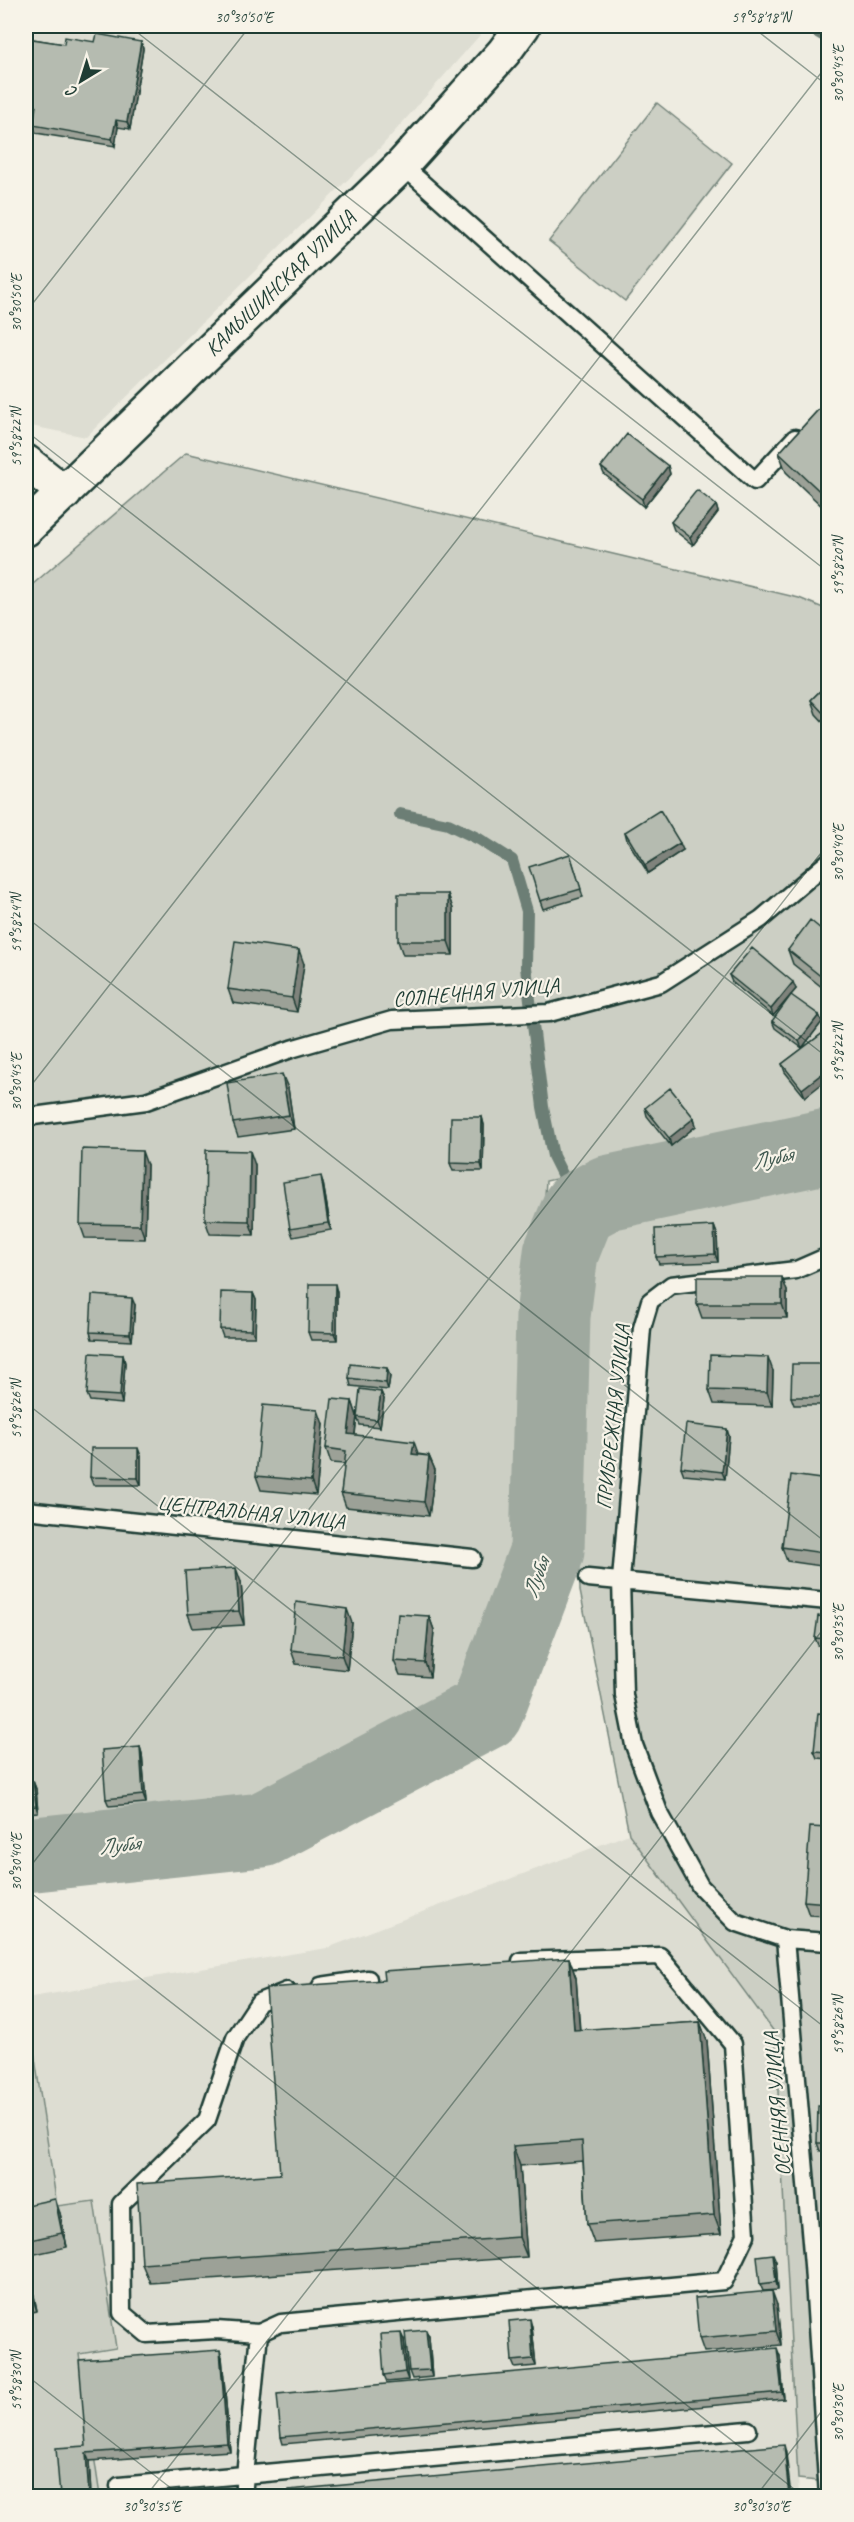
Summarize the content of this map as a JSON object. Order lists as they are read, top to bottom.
{
  "streets": {
    "street": ["КАМЫШИНСКАЯ УЛИЦА"],
    "lane": [
      "СОЛНЕЧНАЯ УЛИЦА",
      "ПРИБРЕЖНАЯ УЛИЦА",
      "ЦЕНТРАЛЬНАЯ УЛИЦА",
      "ОСЕННЯЯ УЛИЦА"
    ]
  },
  "crossings": [
    ["ПРИБРЕЖНАЯ УЛИЦА", "ОСЕННЯЯ УЛИЦА"]
  ],
  "water": ["Лубья"],
  "north": "bottom left",
  "coordinates": [
    "30°30'50\"E",
    "59°58'18\"N",
    "30°30'45\"E",
    "59°58'22\"N",
    "59°58'20\"N",
    "30°30'40\"E",
    "59°58'24\"N",
    "59°58'26\"N",
    "30°30'35\"E",
    "59°58'30\"N",
    "30°30'30\"E"
  ]
}
